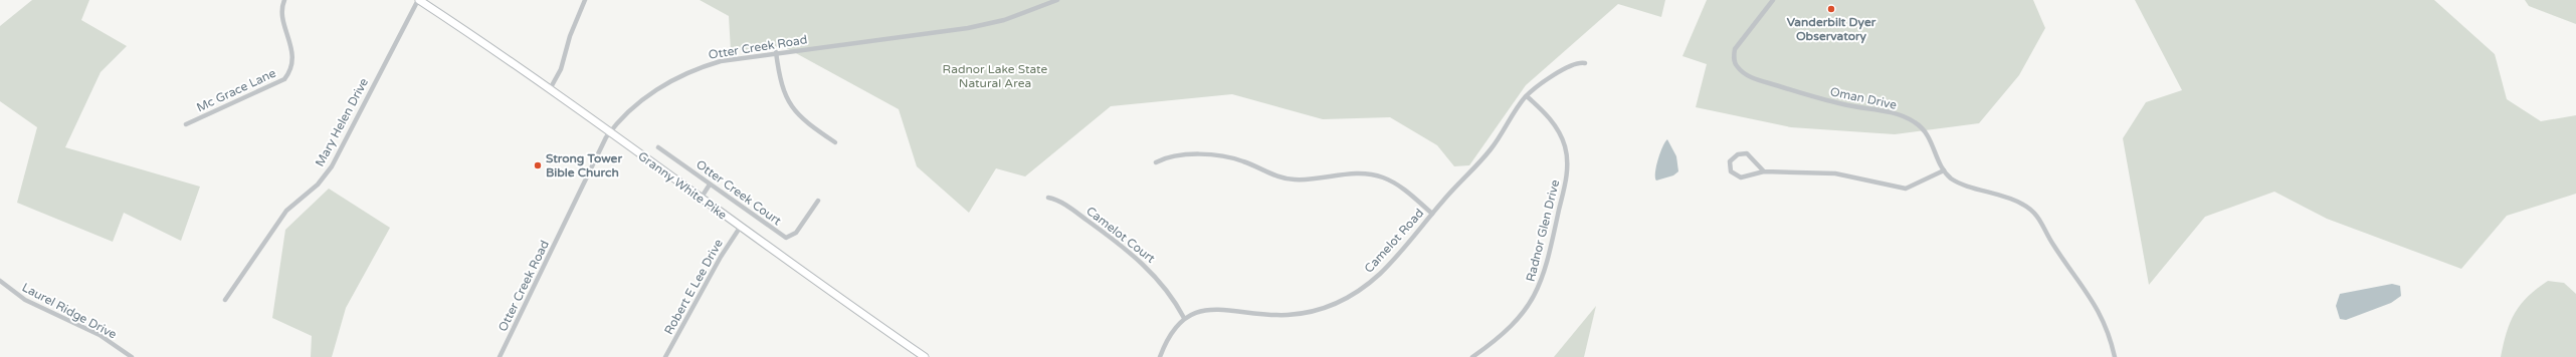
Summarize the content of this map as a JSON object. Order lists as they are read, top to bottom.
{
  "streets": {
    "main road": ["Granny White Pike"],
    "street": [
      "Otter Creek Road",
      "Mc Grace Lane",
      "Oman Drive",
      "Mary Helen Drive",
      "Otter Creek Court",
      "Radnor Glen Drive",
      "Camelot Court",
      "Camelot Road",
      "Robert E Lee Drive",
      "Laurel Ridge Drive"
    ]
  },
  "crossings": [
    ["Otter Creek Road", "Granny White Pike"],
    ["Mary Helen Drive", "Granny White Pike"],
    ["Granny White Pike", "Robert E Lee Drive"],
    ["Radnor Glen Drive", "Camelot Road"],
    ["Camelot Court", "Camelot Road"]
  ],
  "parks": ["Radnor Lake State Natural Area"],
  "places": ["Vanderbilt Dyer Observatory", "Strong Tower Bible Church"]
}
